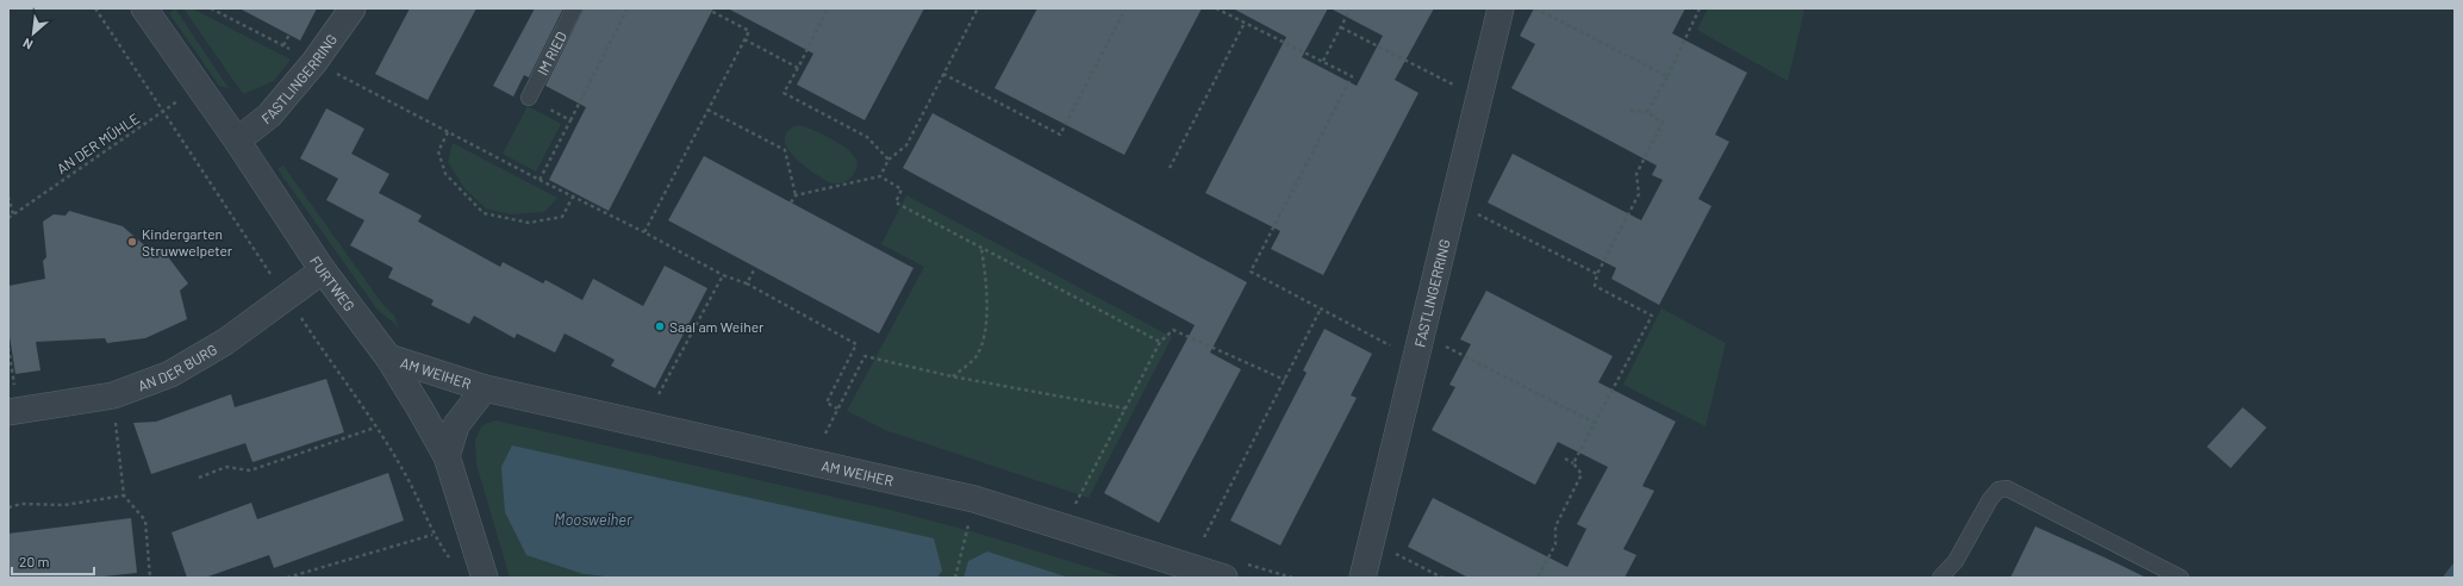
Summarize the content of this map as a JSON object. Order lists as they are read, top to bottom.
{
  "streets": {
    "street": [
      "FASTLINGERRING",
      "FURTWEG",
      "AN DER BURG",
      "AM WEIHER"
    ],
    "lane": ["IM RIED"],
    "path": ["AN DER MÜHLE"]
  },
  "crossings": [
    ["FASTLINGERRING", "FURTWEG"],
    ["AN DER MÜHLE", "FURTWEG"],
    ["FURTWEG", "AN DER BURG"],
    ["FURTWEG", "AM WEIHER"]
  ],
  "water": ["Moosweiher"],
  "places": ["Kindergarten Struwwelpeter", "Saal am Weiher"],
  "scale_bar": "20 m",
  "north": "bottom left"
}
